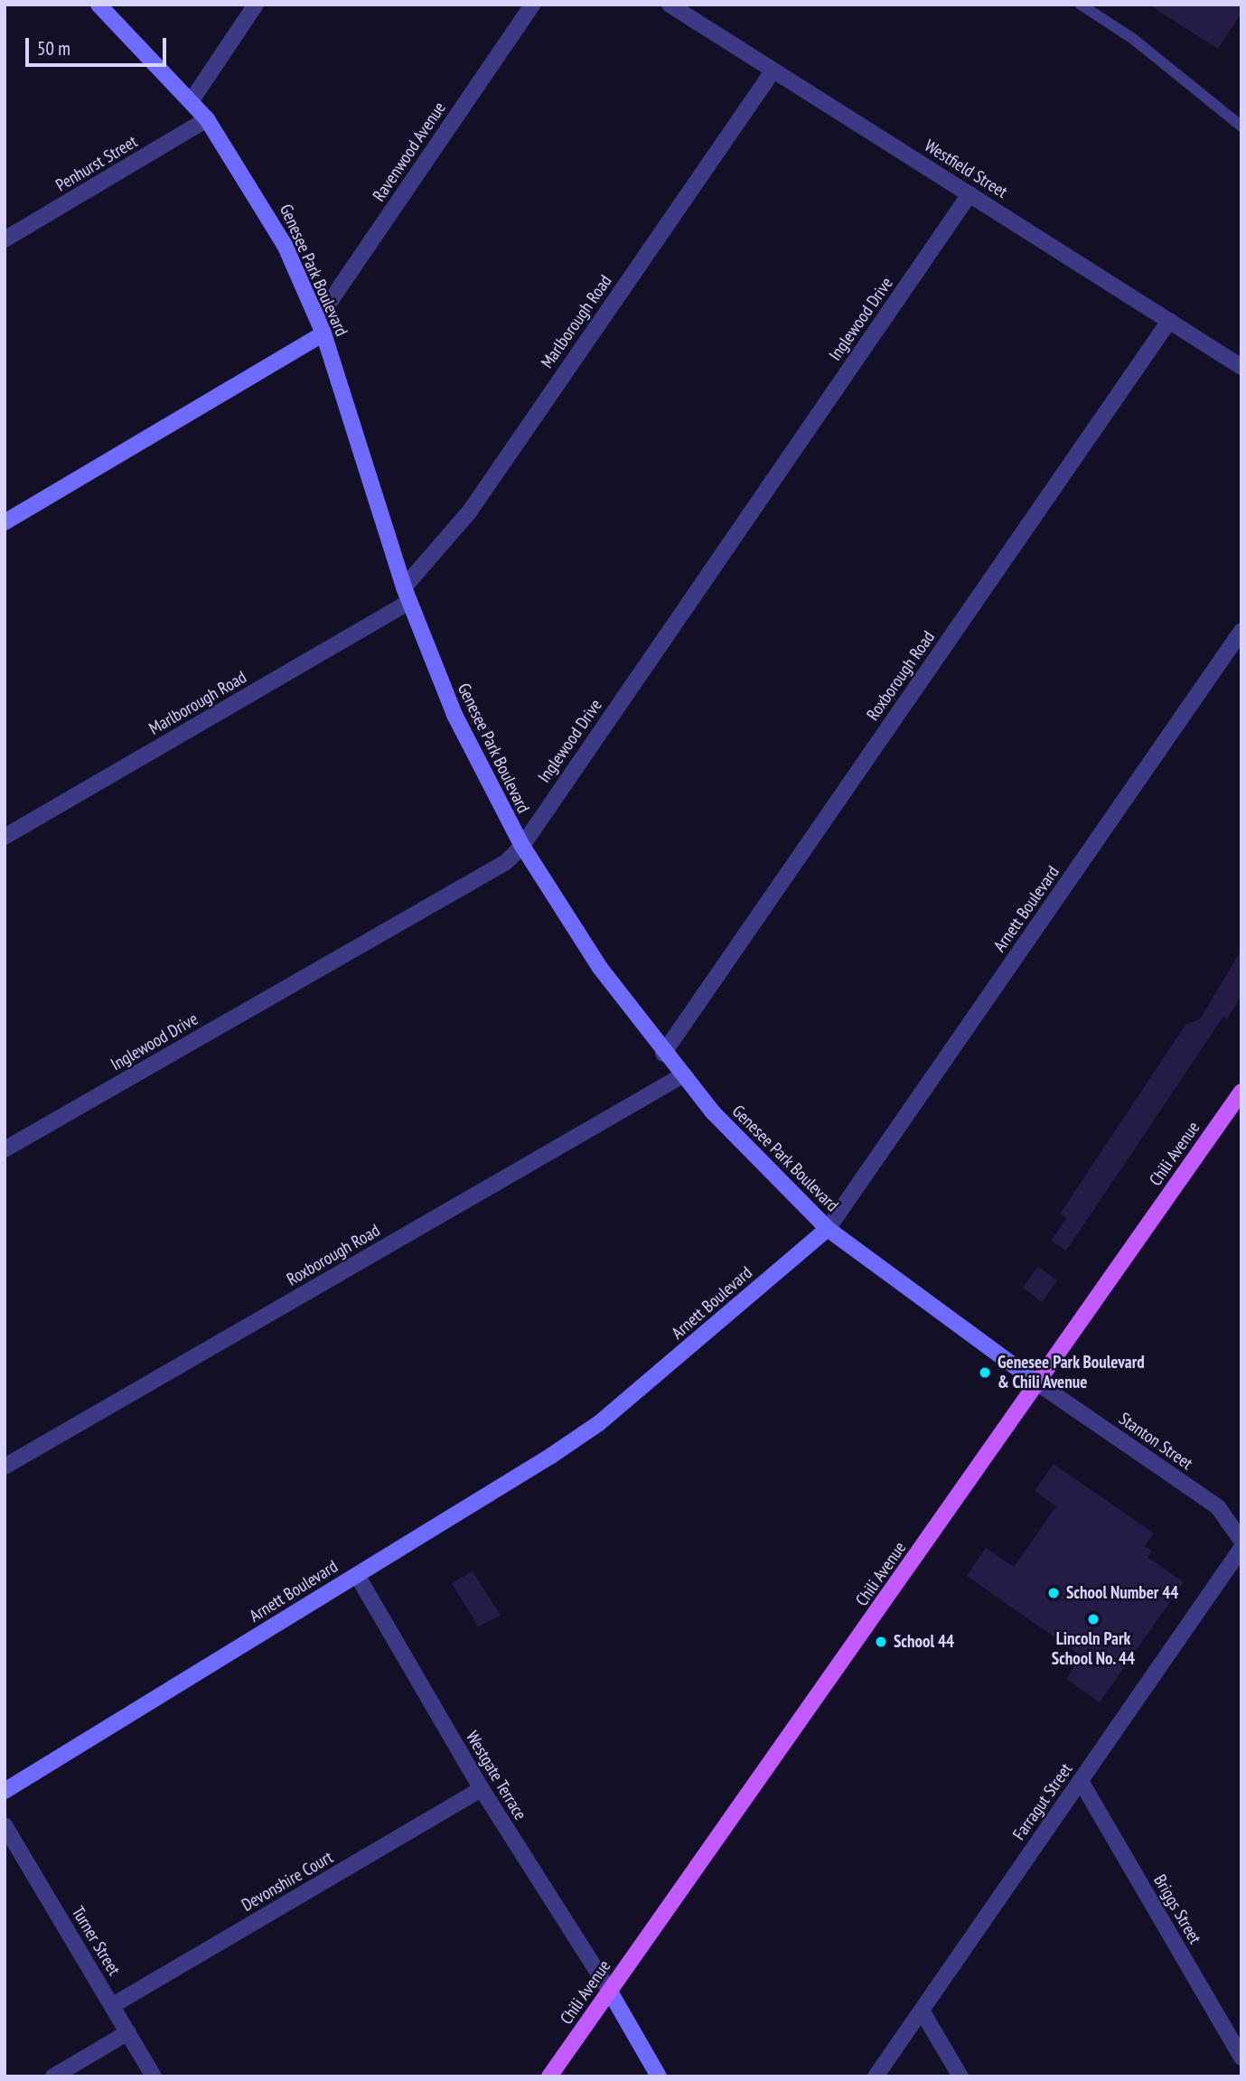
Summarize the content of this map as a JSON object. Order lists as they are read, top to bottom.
{
  "streets": {
    "main road": ["Chili Avenue"],
    "street": [
      "Ravenwood Avenue",
      "Penhurst Street",
      "Westfield Street",
      "Genesee Park Boulevard",
      "Inglewood Drive",
      "Marlborough Road",
      "Roxborough Road",
      "Arnett Boulevard",
      "Stanton Street",
      "Westgate Terrace",
      "Farragut Street",
      "Devonshire Court",
      "Briggs Street",
      "Turner Street"
    ]
  },
  "crossings": [
    ["Ravenwood Avenue", "Genesee Park Boulevard"],
    ["Penhurst Street", "Genesee Park Boulevard"],
    ["Westfield Street", "Inglewood Drive"],
    ["Westfield Street", "Marlborough Road"],
    ["Westfield Street", "Roxborough Road"],
    ["Genesee Park Boulevard", "Inglewood Drive"],
    ["Genesee Park Boulevard", "Marlborough Road"],
    ["Genesee Park Boulevard", "Roxborough Road"],
    ["Genesee Park Boulevard", "Arnett Boulevard"],
    ["Genesee Park Boulevard", "Chili Avenue"],
    ["Genesee Park Boulevard", "Stanton Street"],
    ["Arnett Boulevard", "Westgate Terrace"],
    ["Chili Avenue", "Stanton Street"],
    ["Chili Avenue", "Westgate Terrace"],
    ["Westgate Terrace", "Devonshire Court"],
    ["Farragut Street", "Briggs Street"],
    ["Devonshire Court", "Turner Street"]
  ],
  "places": [
    "Genesee Park Boulevard & Chili Avenue",
    "School Number 44",
    "Lincoln Park School No. 44",
    "School 44"
  ],
  "scale_bar": "50 m"
}
